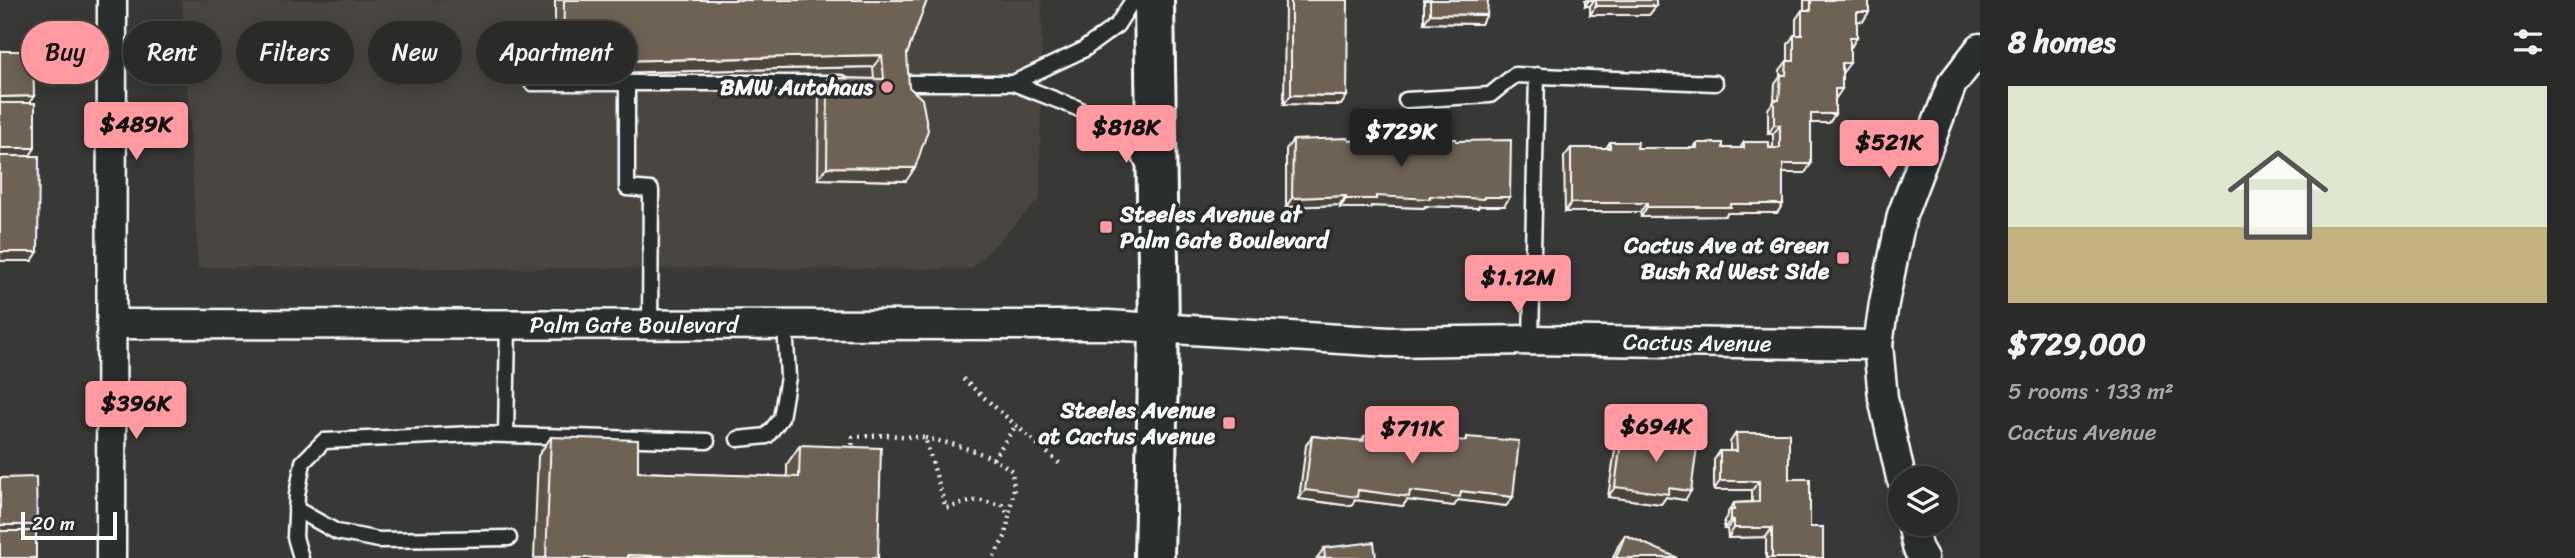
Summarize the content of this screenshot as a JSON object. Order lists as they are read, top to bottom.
{
  "streets": {
    "street": ["Palm Gate Boulevard", "Cactus Avenue"]
  },
  "crossings": [
    ["Palm Gate Boulevard", "Cactus Avenue"]
  ],
  "places": {
    "other": ["BMW Autohaus"],
    "transit": ["Steeles Avenue at Palm Gate Boulevard", "Cactus Ave at Green Bush Rd West Side", "Steeles Avenue at Cactus Avenue"]
  },
  "scale_bar": "20 m",
  "page": {
    "heading": "8 homes",
    "chip": [
      "Buy",
      "Rent",
      "Filters",
      "New",
      "Apartment"
    ],
    "list": [
      {
        "name": "$729,000",
        "note": "5 rooms · 133 m² · Cactus Avenue"
      }
    ],
    "price": [
      "$489K",
      "$818K",
      "$729K",
      "$521K",
      "$1.12M",
      "$396K",
      "$694K",
      "$711K"
    ],
    "scale": "20 m"
  }
}
